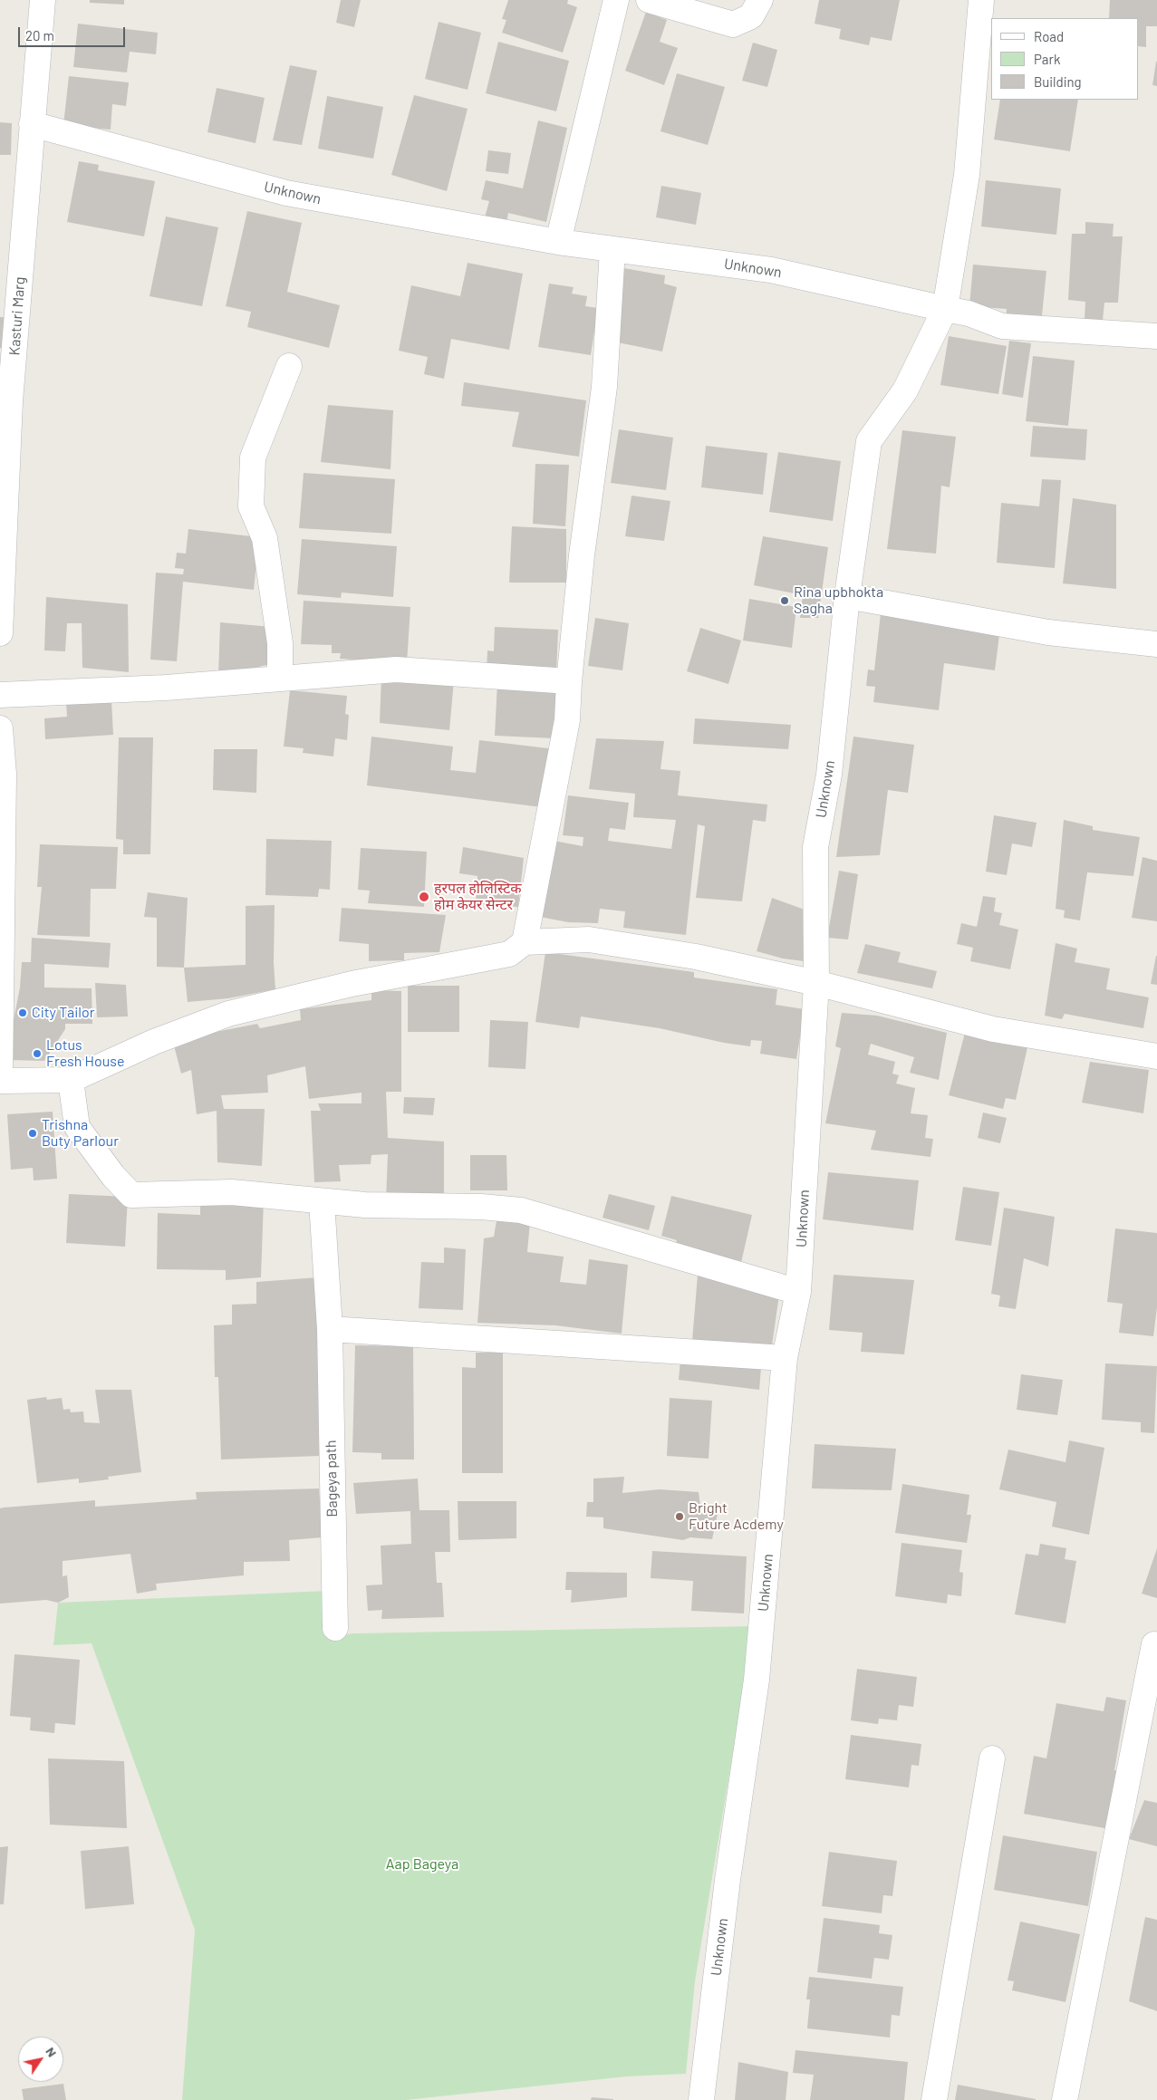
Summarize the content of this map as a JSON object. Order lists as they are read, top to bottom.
{
  "streets": {
    "street": ["Unknown", "Kasturi Marg", "Bageya path"]
  },
  "crossings": [
    ["Unknown", "Kasturi Marg"]
  ],
  "parks": ["Aap Bageya"],
  "places": [
    "Rina upbhokta Sagha",
    "हरपल होलिस्टिक होम केयर सेन्टर",
    "City Tailor",
    "Lotus Fresh House",
    "Trishna Buty Parlour",
    "Bright Future Acdemy"
  ],
  "legend": ["Road", "Park", "Building"],
  "scale_bar": "20 m",
  "north": "top right"
}
